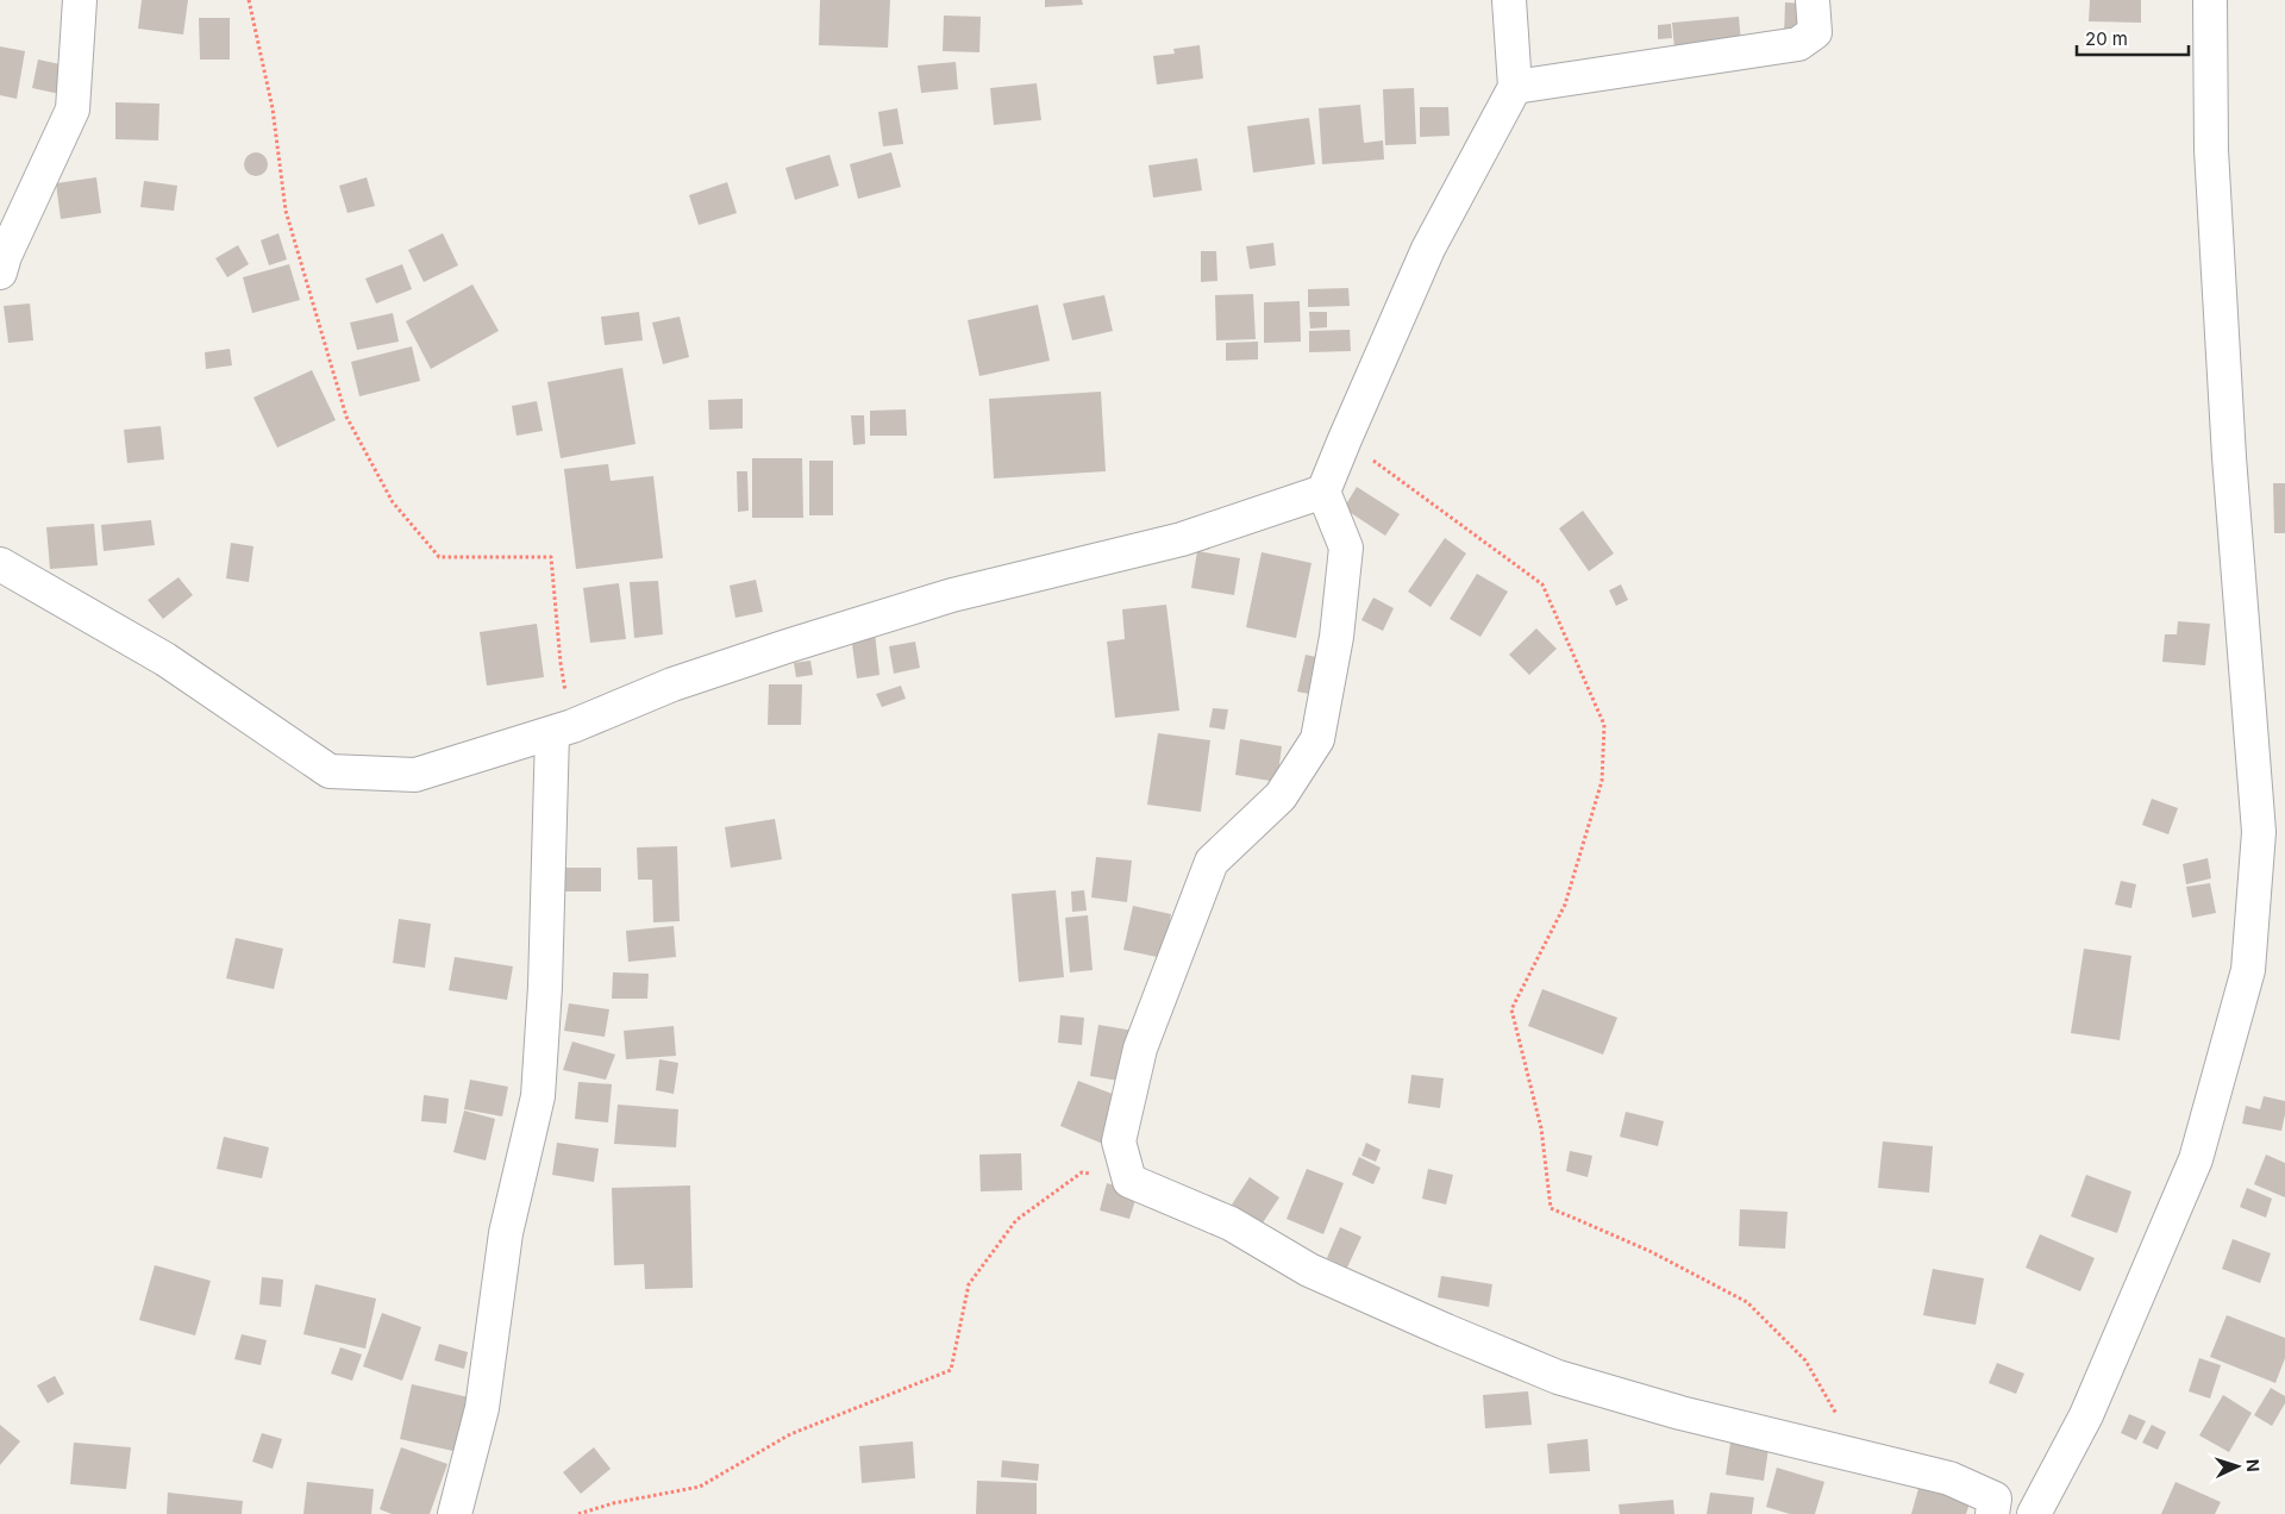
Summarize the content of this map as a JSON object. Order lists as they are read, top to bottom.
{
  "scale_bar": "20 m",
  "north": "right"
}
